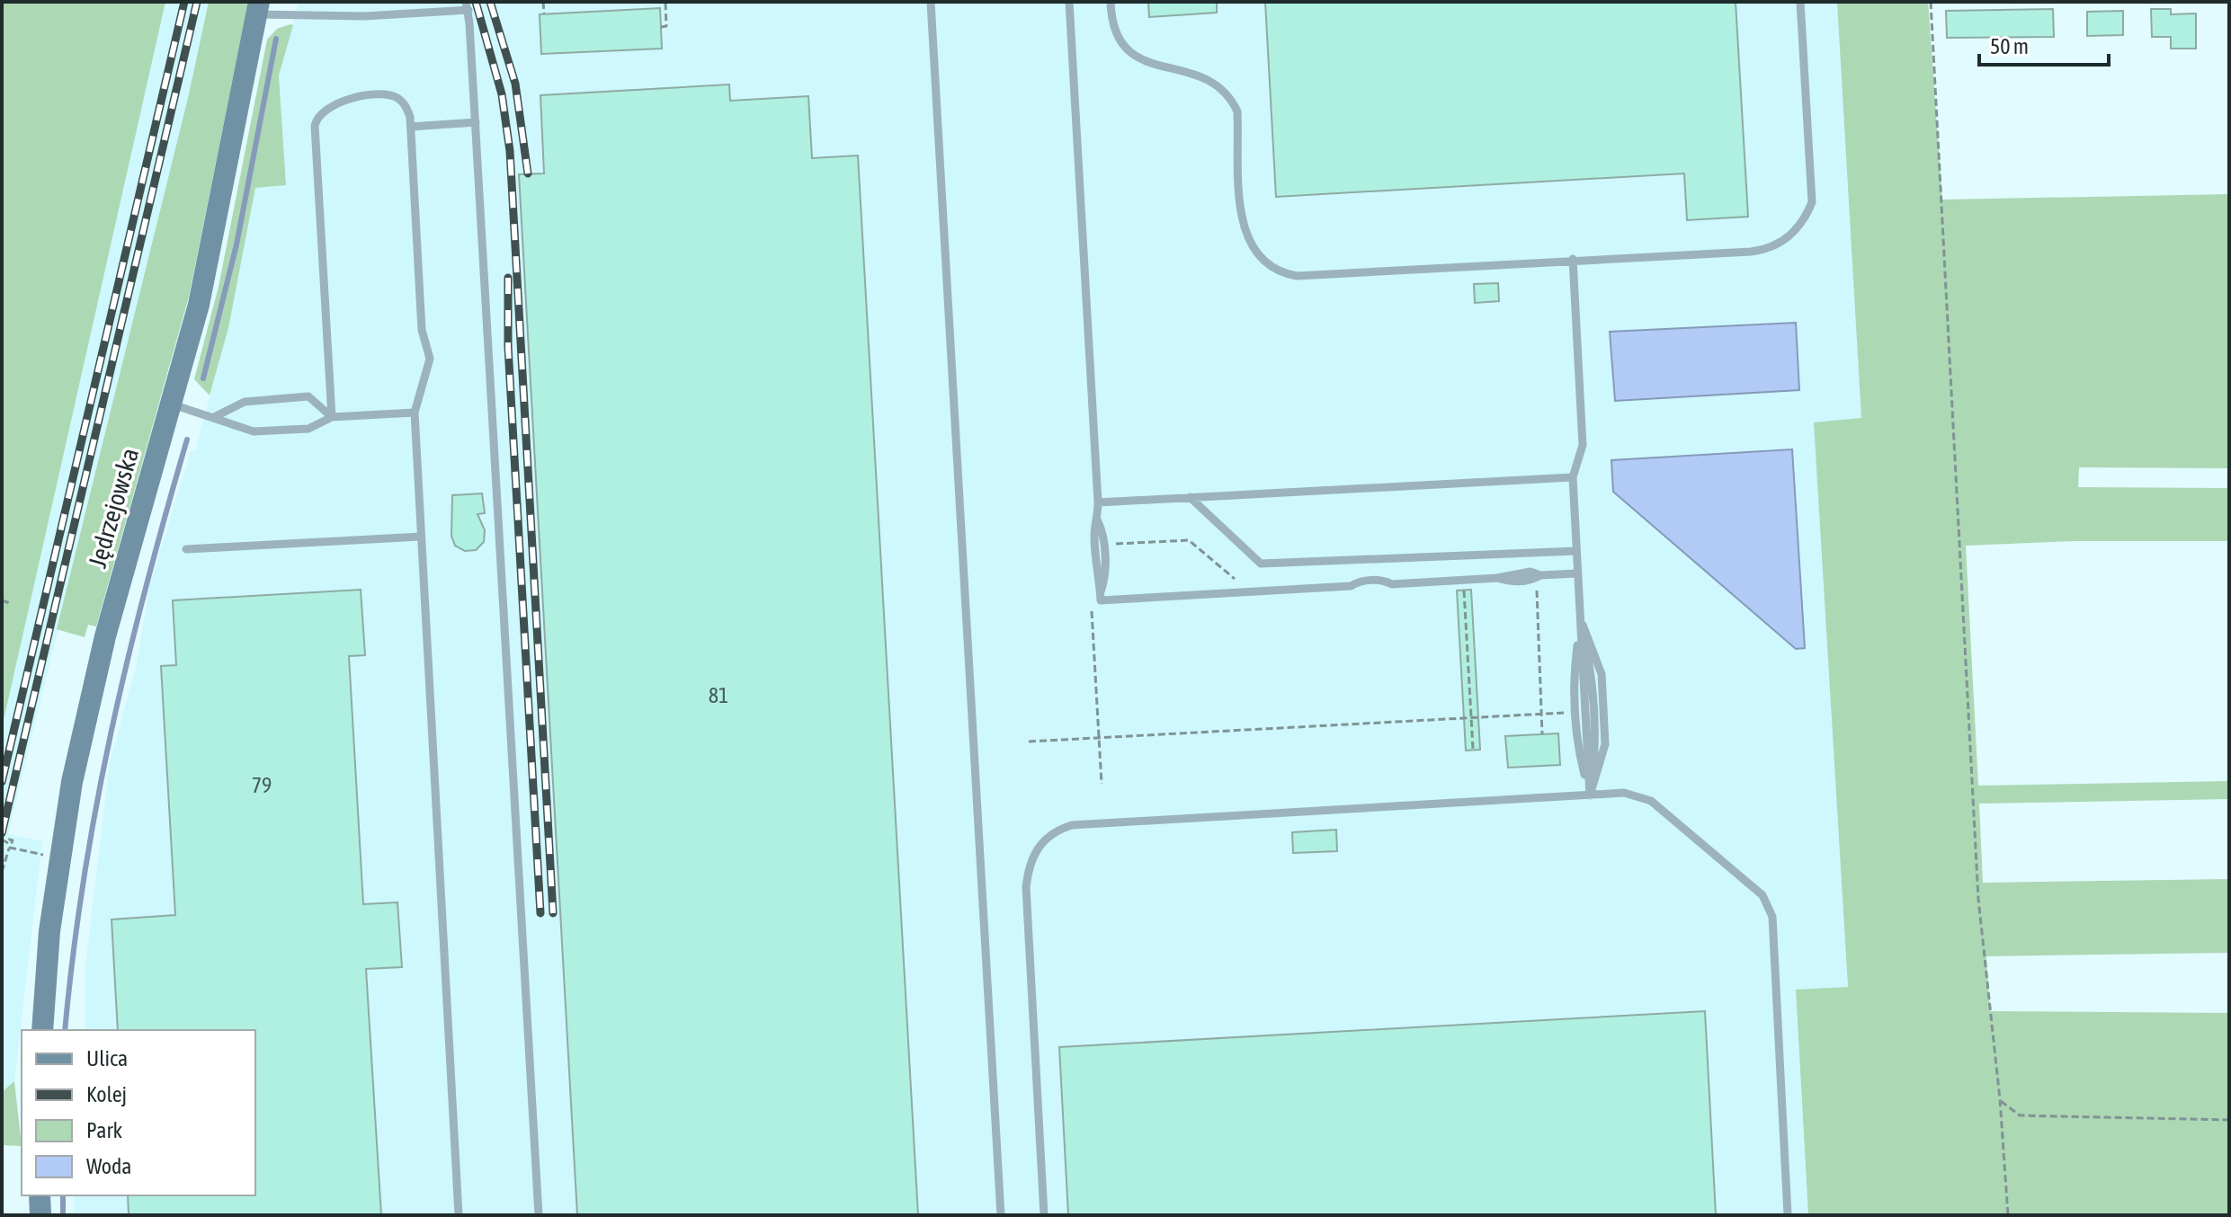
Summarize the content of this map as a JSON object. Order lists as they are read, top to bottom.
{
  "streets": {
    "street": ["Jędrzejowska"]
  },
  "house_numbers": ["81", "79"],
  "legend": [
    "Ulica",
    "Kolej",
    "Park",
    "Woda"
  ],
  "scale_bar": "50 m"
}
